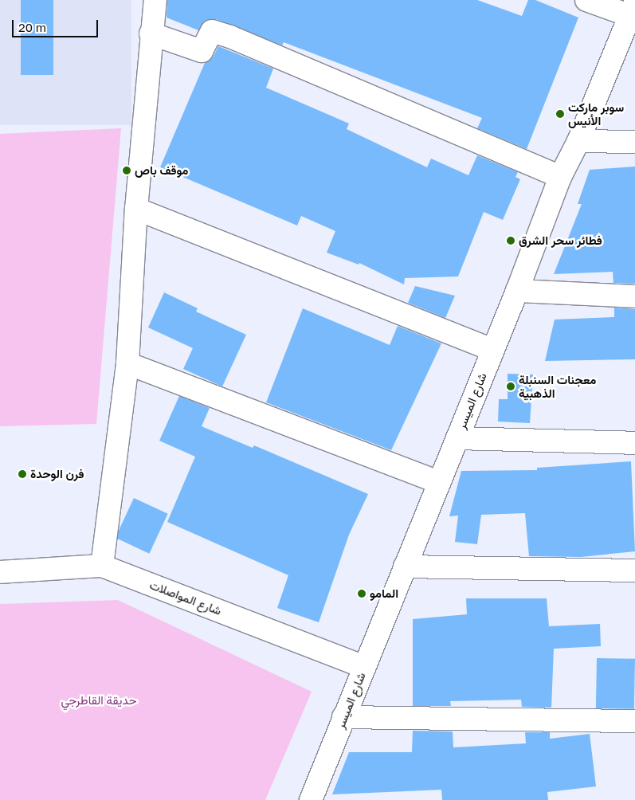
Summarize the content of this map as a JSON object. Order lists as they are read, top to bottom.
{
  "streets": {
    "street": ["شارع الميسر", "شارع المواصلات"]
  },
  "crossings": [
    ["شارع الميسر", "شارع المواصلات"]
  ],
  "parks": ["حديقة القاطرجي"],
  "places": [
    "سوبر ماركت الأنيس",
    "موقف باص",
    "فطائر سحر الشرق",
    "معجنات السنبلة الذهبية",
    "فرن الوحدة",
    "المامو"
  ],
  "scale_bar": "20 m"
}
